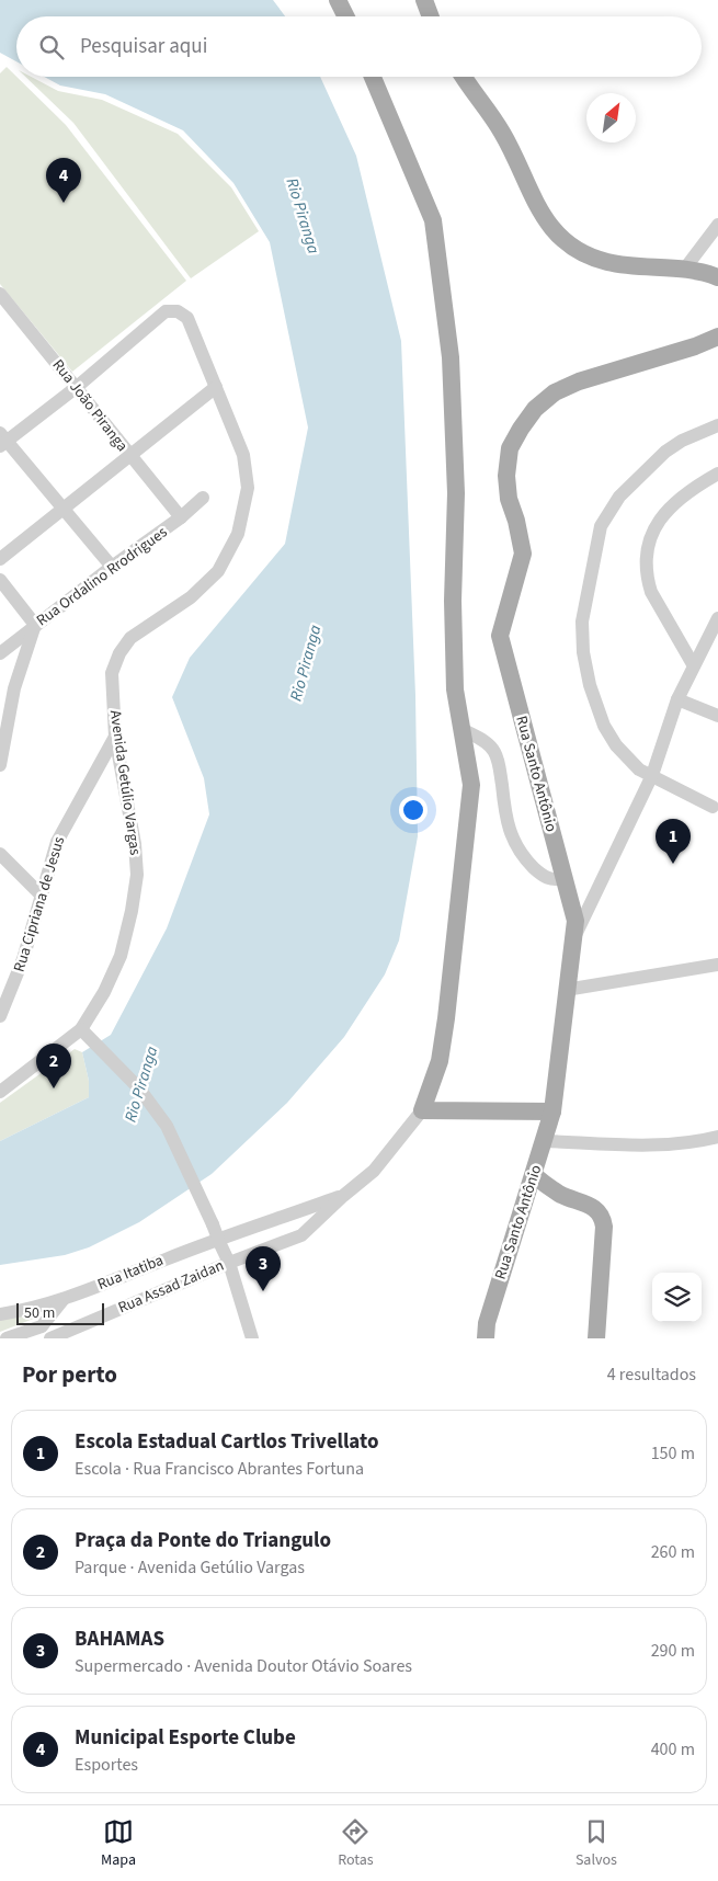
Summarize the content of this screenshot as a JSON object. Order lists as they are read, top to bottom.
{
  "streets": {
    "main road": ["Rua Santo Antônio"],
    "street": [
      "Rua João Piranga",
      "Rua Ordalino Rrodrigues",
      "Avenida Getúlio Vargas",
      "Rua Cipriana de Jesus",
      "Rua Itatiba",
      "Rua Assad Zaidan"
    ]
  },
  "crossings": [
    ["Rua João Piranga", "Rua Ordalino Rrodrigues"],
    ["Rua João Piranga", "Avenida Getúlio Vargas"],
    ["Avenida Getúlio Vargas", "Rua Cipriana de Jesus"],
    ["Rua Itatiba", "Rua Assad Zaidan"]
  ],
  "water": ["Rio Piranga"],
  "scale_bar": "50 m",
  "north": "top right",
  "page": {
    "search": "Pesquisar aqui",
    "pins": [
      "4",
      "1",
      "2",
      "3"
    ],
    "scale": "50 m",
    "heading": ["Por perto", "4 resultados"],
    "list": [
      {
        "mark": "1",
        "name": "Escola Estadual Cartlos Trivellato",
        "note": "Escola · Rua Francisco Abrantes Fortuna",
        "value": "150 m"
      },
      {
        "mark": "2",
        "name": "Praça da Ponte do Triangulo",
        "note": "Parque · Avenida Getúlio Vargas",
        "value": "260 m"
      },
      {
        "mark": "3",
        "name": "BAHAMAS",
        "note": "Supermercado · Avenida Doutor Otávio Soares",
        "value": "290 m"
      },
      {
        "mark": "4",
        "name": "Municipal Esporte Clube",
        "note": "Esportes",
        "value": "400 m"
      }
    ],
    "nav": ["Mapa", "Rotas", "Salvos"]
  }
}
